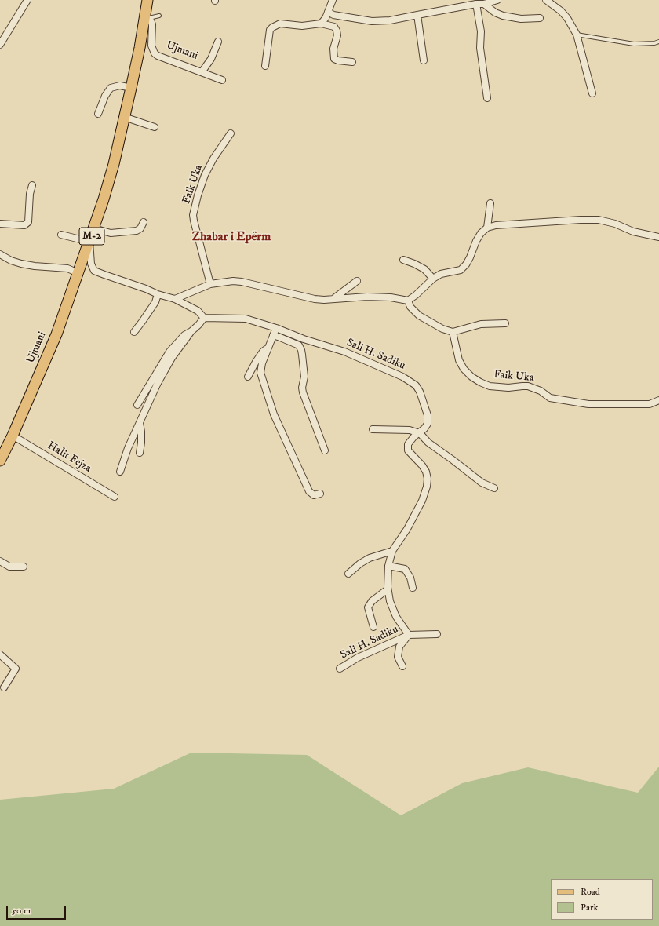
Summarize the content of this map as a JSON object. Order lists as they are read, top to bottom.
{
  "streets": {
    "main road": ["Ujmani", "M-2"],
    "street": ["Faik Uka", "Sali H. Sadiku", "Halit Fejza"]
  },
  "crossings": [
    ["Ujmani", "Halit Fejza"]
  ],
  "districts": ["Zhabar i Epërm"],
  "legend": ["Road", "Park"],
  "scale_bar": "50 m"
}
